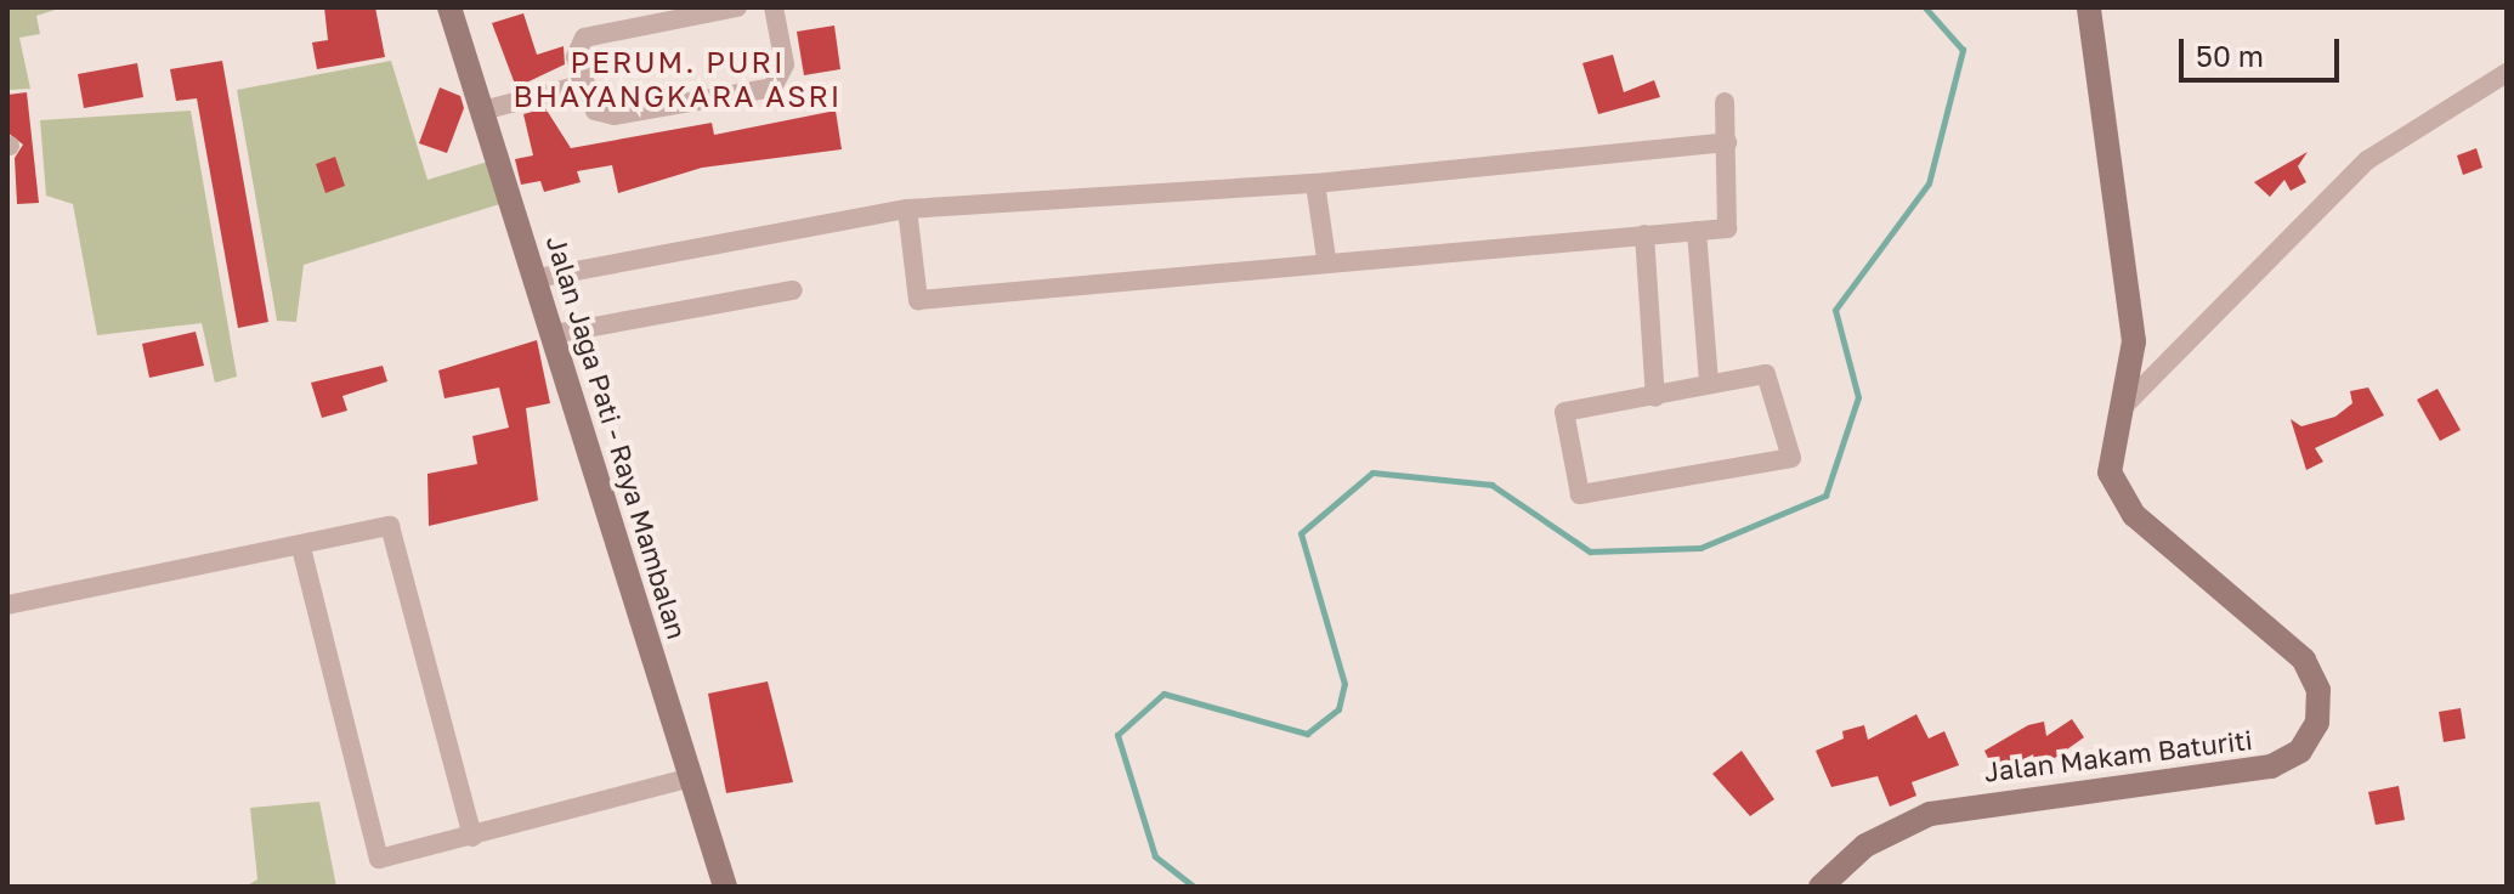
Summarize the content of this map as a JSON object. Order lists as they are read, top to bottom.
{
  "streets": {
    "street": ["Jalan Jaga Pati - Raya Mambalan", "Jalan Makam Baturiti"]
  },
  "districts": ["PERUM. PURI BHAYANGKARA ASRI"],
  "scale_bar": "50 m"
}
